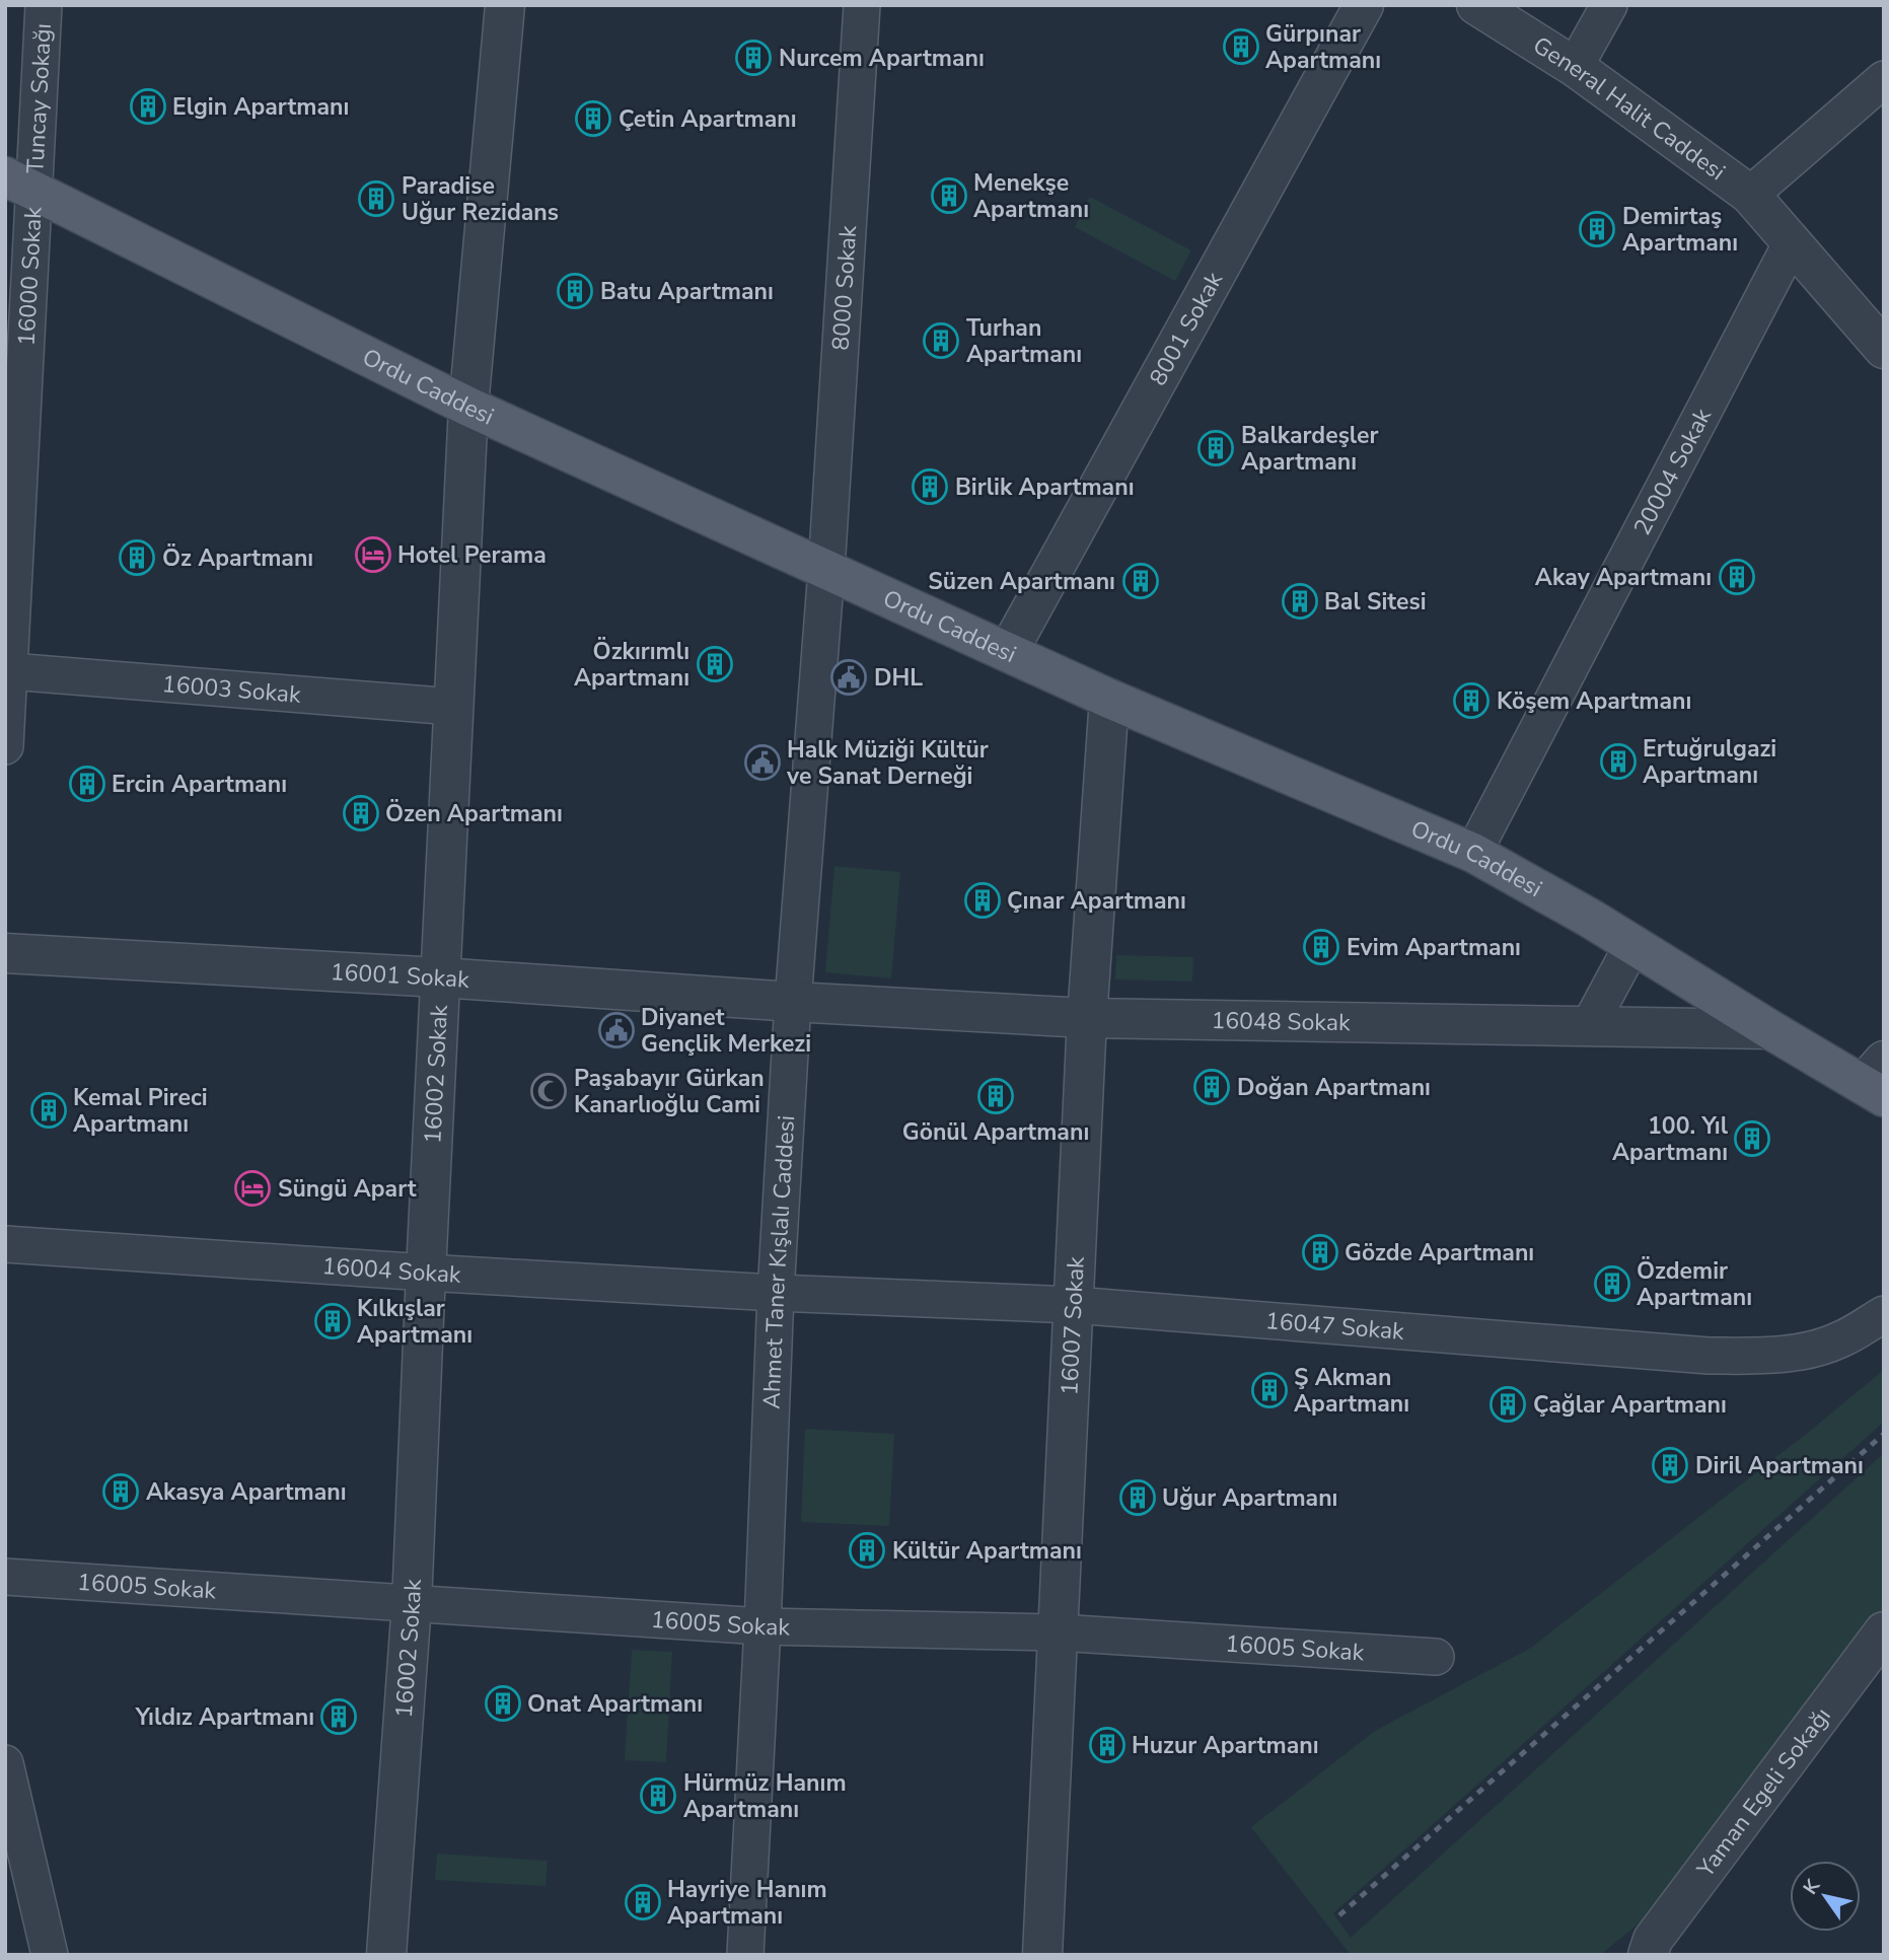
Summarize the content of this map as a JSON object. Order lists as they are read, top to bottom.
{
  "streets": {
    "main road": ["Ordu Caddesi"],
    "street": [
      "General Halit Caddesi",
      "8001 Sokak",
      "16001 Sokak",
      "16048 Sokak",
      "16002 Sokak",
      "16007 Sokak",
      "Yaman Egeli Sokağı"
    ],
    "lane": [
      "Tuncay Sokağı",
      "16000 Sokak",
      "8000 Sokak",
      "20004 Sokak",
      "16003 Sokak",
      "Ahmet Taner Kışlalı Caddesi",
      "16004 Sokak",
      "16047 Sokak",
      "16005 Sokak"
    ]
  },
  "crossings": [
    ["Tuncay Sokağı", "16000 Sokak"],
    ["Tuncay Sokağı", "Ordu Caddesi"],
    ["General Halit Caddesi", "20004 Sokak"],
    ["16000 Sokak", "Ordu Caddesi"],
    ["16000 Sokak", "16003 Sokak"],
    ["8000 Sokak", "Ordu Caddesi"],
    ["8000 Sokak", "Ahmet Taner Kışlalı Caddesi"],
    ["8001 Sokak", "Ordu Caddesi"],
    ["Ordu Caddesi", "20004 Sokak"],
    ["Ordu Caddesi", "16048 Sokak"],
    ["Ordu Caddesi", "16002 Sokak"],
    ["Ordu Caddesi", "Ahmet Taner Kışlalı Caddesi"],
    ["Ordu Caddesi", "16007 Sokak"],
    ["16003 Sokak", "16002 Sokak"],
    ["16001 Sokak", "16048 Sokak"],
    ["16001 Sokak", "16002 Sokak"],
    ["16001 Sokak", "Ahmet Taner Kışlalı Caddesi"],
    ["16048 Sokak", "Ahmet Taner Kışlalı Caddesi"],
    ["16048 Sokak", "16007 Sokak"],
    ["16002 Sokak", "16004 Sokak"],
    ["16002 Sokak", "16005 Sokak"],
    ["Ahmet Taner Kışlalı Caddesi", "16004 Sokak"],
    ["Ahmet Taner Kışlalı Caddesi", "16047 Sokak"],
    ["Ahmet Taner Kışlalı Caddesi", "16005 Sokak"],
    ["16004 Sokak", "16047 Sokak"],
    ["16007 Sokak", "16047 Sokak"],
    ["16007 Sokak", "16005 Sokak"]
  ],
  "places": {
    "building": [
      "Gürpınar Apartmanı",
      "Nurcem Apartmanı",
      "Elgin Apartmanı",
      "Çetin Apartmanı",
      "Menekşe Apartmanı",
      "Paradise Uğur Rezidans",
      "Demirtaş Apartmanı",
      "Batu Apartmanı",
      "Turhan Apartmanı",
      "Balkardeşler Apartmanı",
      "Birlik Apartmanı",
      "Öz Apartmanı",
      "Akay Apartmanı",
      "Süzen Apartmanı",
      "Bal Sitesi",
      "Özkırımlı Apartmanı",
      "Köşem Apartmanı",
      "Ertuğrulgazi Apartmanı",
      "Ercin Apartmanı",
      "Özen Apartmanı",
      "Çınar Apartmanı",
      "Evim Apartmanı",
      "Doğan Apartmanı",
      "Gönül Apartmanı",
      "Kemal Pireci Apartmanı",
      "100. Yıl Apartmanı",
      "Gözde Apartmanı",
      "Özdemir Apartmanı",
      "Kılkışlar Apartmanı",
      "Ş Akman Apartmanı",
      "Çağlar Apartmanı",
      "Diril Apartmanı",
      "Akasya Apartmanı",
      "Uğur Apartmanı",
      "Kültür Apartmanı",
      "Onat Apartmanı",
      "Yıldız Apartmanı",
      "Huzur Apartmanı",
      "Hürmüz Hanım Apartmanı",
      "Hayriye Hanım Apartmanı"
    ],
    "hotel": ["Hotel Perama", "Süngü Apart"],
    "public building": ["DHL", "Halk Müziği Kültür ve Sanat Derneği", "Diyanet Gençlik Merkezi"],
    "mosque": ["Paşabayır Gürkan Kanarlıoğlu Cami"]
  },
  "north": "top left"
}
